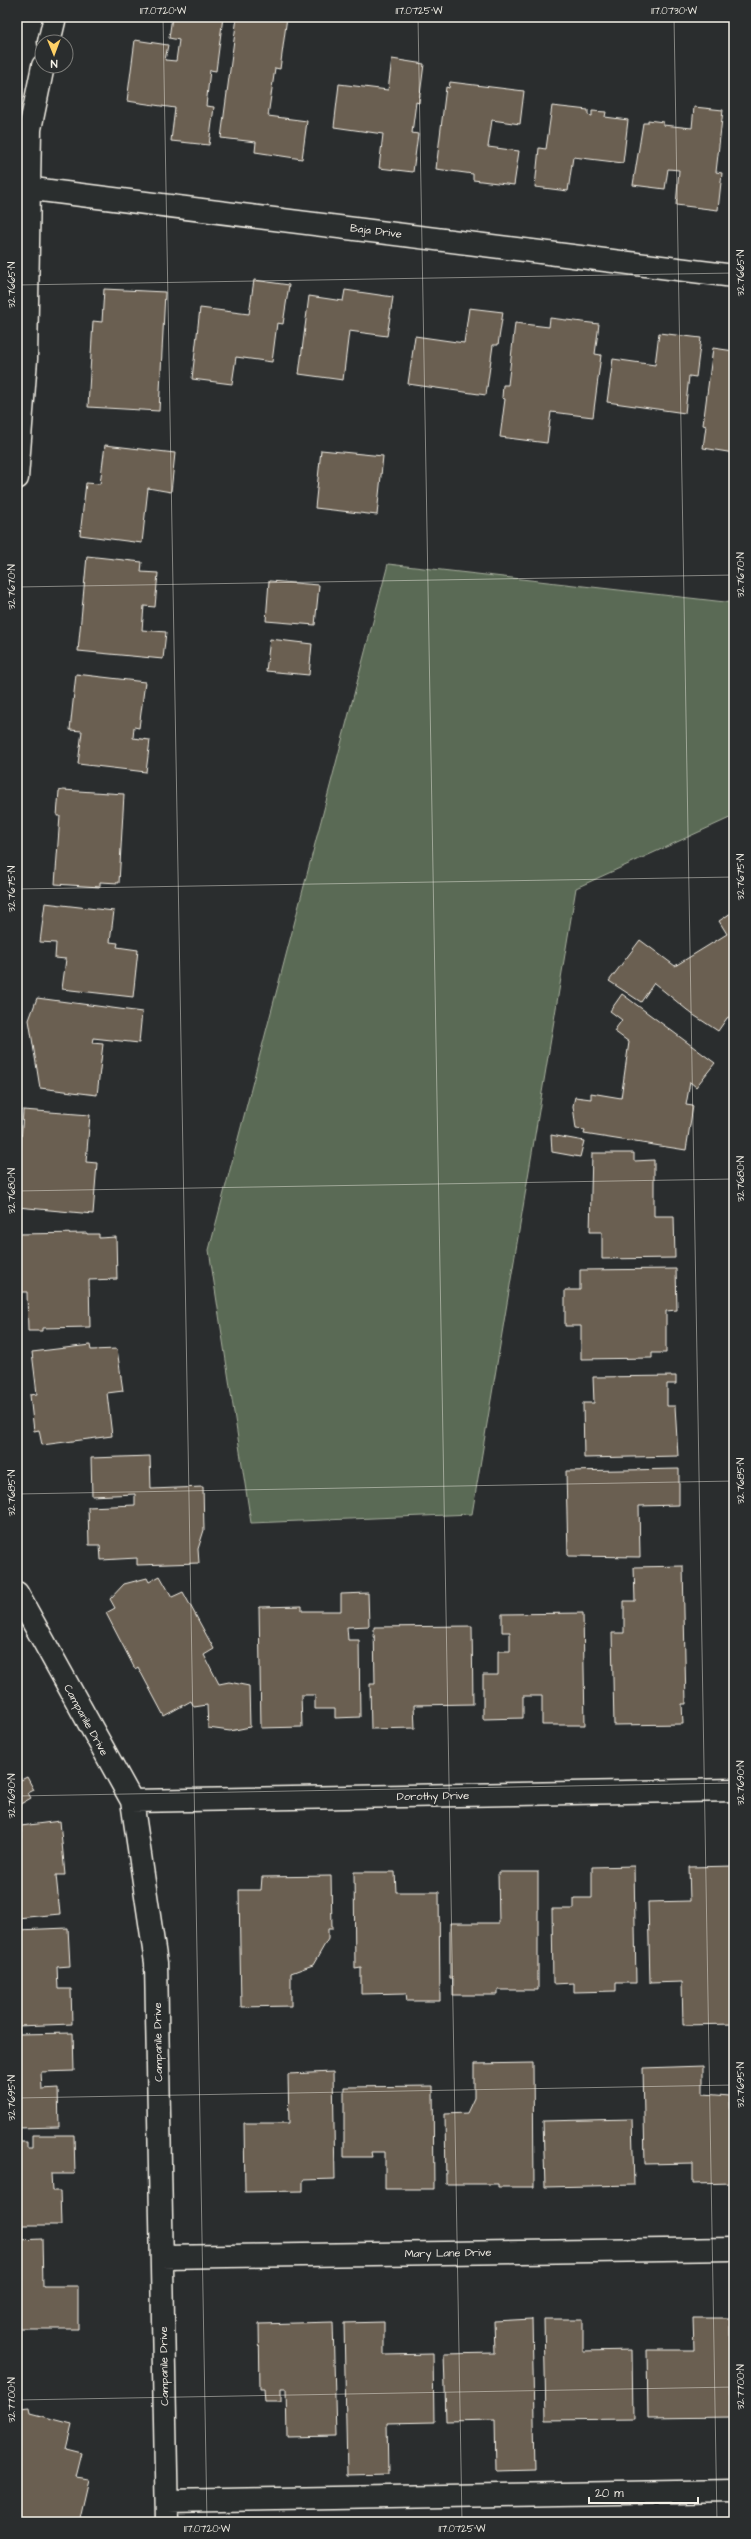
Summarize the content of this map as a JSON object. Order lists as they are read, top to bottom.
{
  "streets": {
    "street": [
      "Baja Drive",
      "Campanile Drive",
      "Dorothy Drive",
      "Mary Lane Drive"
    ]
  },
  "crossings": [
    ["Campanile Drive", "Dorothy Drive"],
    ["Campanile Drive", "Mary Lane Drive"]
  ],
  "scale_bar": "20 m",
  "north": "bottom",
  "coordinates": [
    "117.0720°W",
    "117.0725°W",
    "117.0730°W",
    "32.7665°N",
    "32.7670°N",
    "32.7675°N",
    "32.7680°N",
    "32.7685°N",
    "32.7690°N",
    "32.7695°N",
    "32.7700°N"
  ]
}
